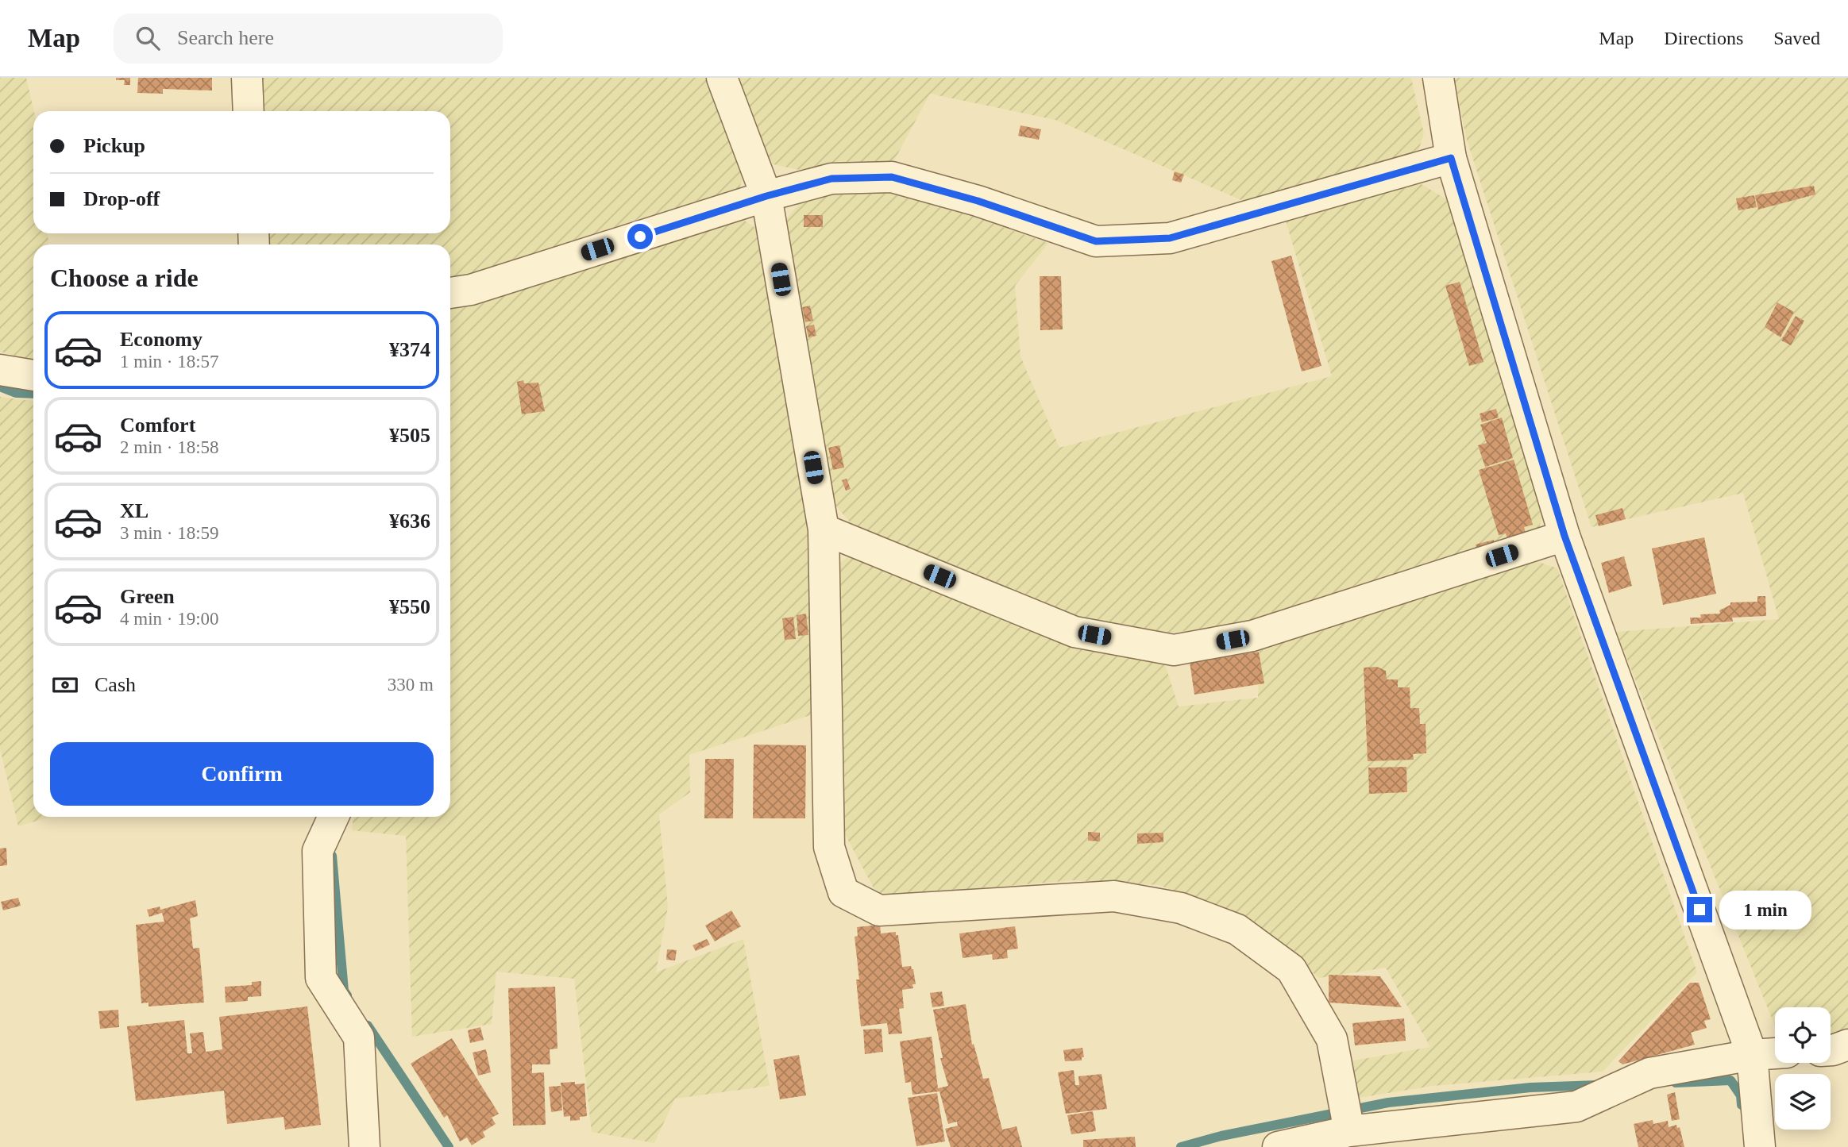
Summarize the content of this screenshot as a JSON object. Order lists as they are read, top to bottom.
{
  "page": {
    "header": "Map",
    "search": "Search here",
    "nav": ["Map", "Directions", "Saved"],
    "banner": ["Pickup", "Drop-off"],
    "heading": "Choose a ride",
    "list": [
      {
        "name": "Economy",
        "note": "1 min · 18:57",
        "value": "¥374"
      },
      {
        "name": "Comfort",
        "note": "2 min · 18:58",
        "value": "¥505"
      },
      {
        "name": "XL",
        "note": "3 min · 18:59",
        "value": "¥636"
      },
      {
        "name": "Green",
        "note": "4 min · 19:00",
        "value": "¥550"
      }
    ],
    "pay": ["Cash", "330 m"],
    "buttons": "Confirm",
    "bubble": "1 min"
  }
}
